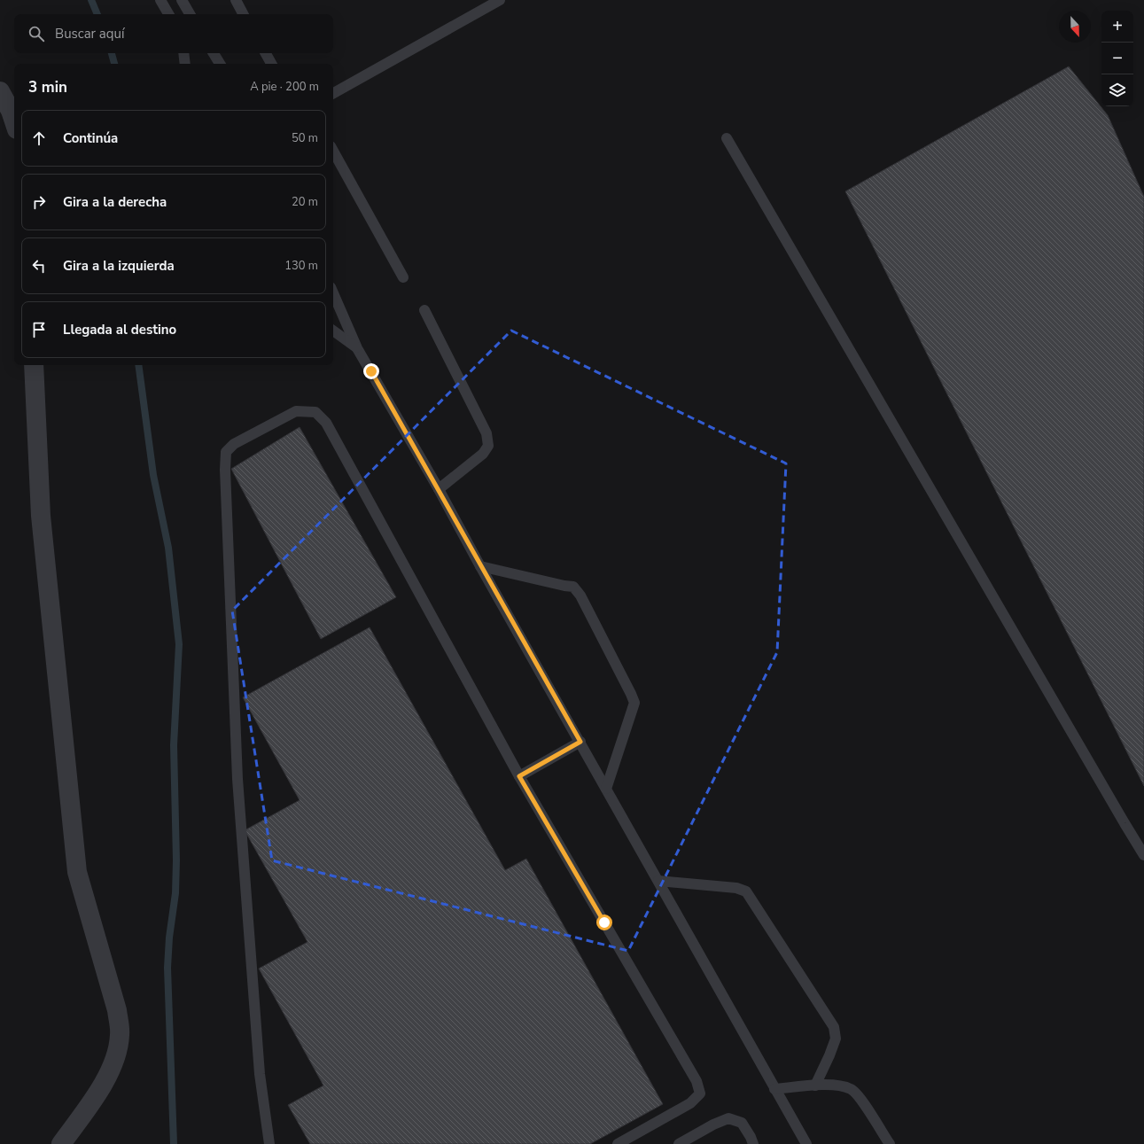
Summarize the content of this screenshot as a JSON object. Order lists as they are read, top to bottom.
{
  "north": "bottom",
  "page": {
    "map_buttons": ["+", "−"],
    "search": "Buscar aquí",
    "heading": ["3 min", "A pie · 200 m"],
    "list": [
      ["Continúa", "50 m"],
      ["Gira a la derecha", "20 m"],
      ["Gira a la izquierda", "130 m"],
      "Llegada al destino"
    ]
  }
}
